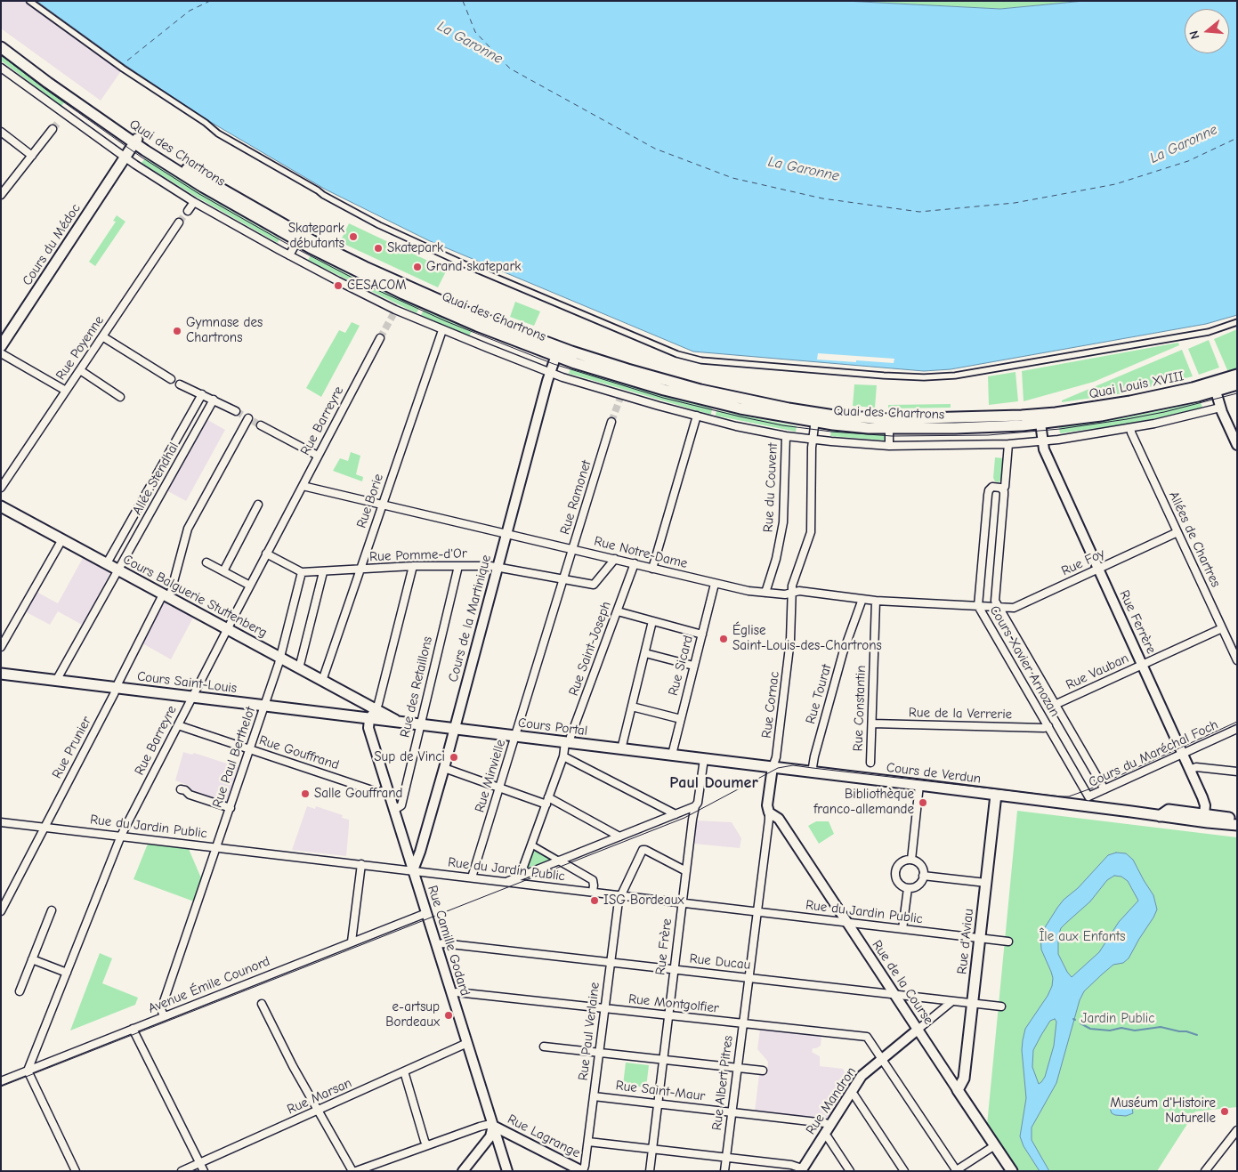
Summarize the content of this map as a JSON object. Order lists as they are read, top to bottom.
{
  "streets": {
    "main road": [
      "Quai des Chartrons",
      "Cours du Médoc",
      "Quai Louis XVIII",
      "Cours Balguerie Stuttenberg",
      "Cours Saint-Louis",
      "Cours Portal",
      "Cours de Verdun",
      "Rue d'Aviau",
      "Rue de la Course"
    ],
    "street": [
      "Rue Poyenne",
      "Rue Barreyre",
      "Allée Stendhal",
      "Rue du Couvent",
      "Rue Ramonet",
      "Rue Borie",
      "Allées de Chartres",
      "Rue Notre-Dame",
      "Rue Pomme-d'Or",
      "Rue Foy",
      "Cours de la Martinique",
      "Rue Ferrère",
      "Rue Saint-Joseph",
      "Cours Xavier Arnozan",
      "Rue Sicard",
      "Rue Vauban",
      "Rue des Retaillons",
      "Rue Tourat",
      "Rue Cornac",
      "Rue Constantin",
      "Rue de la Verrerie",
      "Rue Prunier",
      "Rue Gouffrand",
      "Cours du Maréchal Foch",
      "Rue Paul Berthelot",
      "Rue Minvielle",
      "Rue du Jardin Public",
      "Rue Camille Godard",
      "Rue Frère",
      "Rue Ducau",
      "Avenue Émile Counord",
      "Rue Montgolfier",
      "Rue Paul Verlaine",
      "Rue Albert Pitres",
      "Rue Saint-Maur",
      "Rue Marsan",
      "Rue Mandron",
      "Rue Lagrange"
    ]
  },
  "crossings": [
    ["Quai des Chartrons", "Cours du Médoc"],
    ["Quai des Chartrons", "Quai Louis XVIII"],
    ["Quai des Chartrons", "Cours de la Martinique"],
    ["Quai des Chartrons", "Rue Ferrère"],
    ["Quai des Chartrons", "Rue Cornac"],
    ["Quai Louis XVIII", "Rue Ferrère"],
    ["Rue Barreyre", "Rue Notre-Dame"],
    ["Rue Barreyre", "Cours Balguerie Stuttenberg"],
    ["Rue Barreyre", "Cours Saint-Louis"],
    ["Rue Barreyre", "Rue Gouffrand"],
    ["Rue Barreyre", "Rue du Jardin Public"],
    ["Rue Barreyre", "Avenue Émile Counord"],
    ["Allée Stendhal", "Cours Balguerie Stuttenberg"],
    ["Allée Stendhal", "Cours Saint-Louis"],
    ["Rue du Couvent", "Rue Notre-Dame"],
    ["Rue Ramonet", "Rue Notre-Dame"],
    ["Rue Ramonet", "Rue Pomme-d'Or"],
    ["Rue Ramonet", "Rue Minvielle"],
    ["Rue Borie", "Rue Notre-Dame"],
    ["Rue Borie", "Rue Pomme-d'Or"],
    ["Rue Borie", "Cours Balguerie Stuttenberg"],
    ["Allées de Chartres", "Rue Foy"],
    ["Allées de Chartres", "Rue Vauban"],
    ["Rue Notre-Dame", "Rue Pomme-d'Or"],
    ["Rue Notre-Dame", "Rue Foy"],
    ["Rue Notre-Dame", "Cours de la Martinique"],
    ["Rue Notre-Dame", "Rue Saint-Joseph"],
    ["Rue Notre-Dame", "Cours Xavier Arnozan"],
    ["Rue Notre-Dame", "Rue Sicard"],
    ["Rue Notre-Dame", "Rue Tourat"],
    ["Rue Notre-Dame", "Rue Cornac"],
    ["Rue Notre-Dame", "Rue Constantin"],
    ["Rue Pomme-d'Or", "Cours de la Martinique"],
    ["Rue Pomme-d'Or", "Rue des Retaillons"],
    ["Rue Pomme-d'Or", "Rue Paul Berthelot"],
    ["Rue Pomme-d'Or", "Rue Minvielle"],
    ["Rue Foy", "Rue Ferrère"],
    ["Rue Foy", "Cours Xavier Arnozan"],
    ["Cours Balguerie Stuttenberg", "Cours Portal"],
    ["Cours Balguerie Stuttenberg", "Rue Prunier"],
    ["Cours Balguerie Stuttenberg", "Rue Paul Berthelot"],
    ["Cours de la Martinique", "Cours Portal"],
    ["Cours de la Martinique", "Rue du Jardin Public"],
    ["Cours de la Martinique", "Rue Camille Godard"],
    ["Rue Ferrère", "Rue Vauban"],
    ["Rue Ferrère", "Cours du Maréchal Foch"],
    ["Rue Ferrère", "Cours de Verdun"],
    ["Rue Saint-Joseph", "Cours Portal"],
    ["Cours Xavier Arnozan", "Rue Vauban"],
    ["Cours Xavier Arnozan", "Rue de la Verrerie"],
    ["Cours Xavier Arnozan", "Cours du Maréchal Foch"],
    ["Cours Xavier Arnozan", "Cours de Verdun"],
    ["Rue Sicard", "Cours Portal"],
    ["Cours Saint-Louis", "Cours Portal"],
    ["Cours Saint-Louis", "Rue Prunier"],
    ["Cours Saint-Louis", "Rue Paul Berthelot"],
    ["Cours Saint-Louis", "Rue Camille Godard"],
    ["Rue des Retaillons", "Cours Portal"],
    ["Rue des Retaillons", "Rue Camille Godard"],
    ["Rue Tourat", "Cours de Verdun"],
    ["Rue Cornac", "Cours de Verdun"],
    ["Rue Constantin", "Rue de la Verrerie"],
    ["Cours Portal", "Cours de Verdun"],
    ["Cours Portal", "Rue Minvielle"],
    ["Cours Portal", "Rue Camille Godard"],
    ["Cours Portal", "Rue Frère"],
    ["Rue Prunier", "Rue du Jardin Public"],
    ["Rue Gouffrand", "Rue Paul Berthelot"],
    ["Rue Gouffrand", "Rue Camille Godard"],
    ["Cours du Maréchal Foch", "Cours de Verdun"],
    ["Rue Paul Berthelot", "Rue du Jardin Public"],
    ["Rue Paul Berthelot", "Avenue Émile Counord"],
    ["Cours de Verdun", "Rue d'Aviau"],
    ["Cours de Verdun", "Rue Frère"],
    ["Rue Minvielle", "Rue du Jardin Public"],
    ["Rue du Jardin Public", "Rue Camille Godard"],
    ["Rue du Jardin Public", "Rue d'Aviau"],
    ["Rue du Jardin Public", "Rue Frère"],
    ["Rue du Jardin Public", "Rue de la Course"],
    ["Rue du Jardin Public", "Rue Paul Verlaine"],
    ["Rue du Jardin Public", "Rue Albert Pitres"],
    ["Rue Camille Godard", "Rue Ducau"],
    ["Rue Camille Godard", "Avenue Émile Counord"],
    ["Rue Camille Godard", "Rue Montgolfier"],
    ["Rue Camille Godard", "Rue Marsan"],
    ["Rue Camille Godard", "Rue Lagrange"],
    ["Rue d'Aviau", "Rue Ducau"],
    ["Rue d'Aviau", "Rue de la Course"],
    ["Rue Frère", "Rue Ducau"],
    ["Rue Frère", "Rue Montgolfier"],
    ["Rue Frère", "Rue Paul Verlaine"],
    ["Rue Frère", "Rue Saint-Maur"],
    ["Rue Ducau", "Rue de la Course"],
    ["Rue Ducau", "Rue Paul Verlaine"],
    ["Rue Ducau", "Rue Albert Pitres"],
    ["Rue Ducau", "Rue Mandron"],
    ["Rue de la Course", "Rue Albert Pitres"],
    ["Rue de la Course", "Rue Mandron"],
    ["Rue Montgolfier", "Rue Paul Verlaine"],
    ["Rue Montgolfier", "Rue Albert Pitres"],
    ["Rue Montgolfier", "Rue Mandron"],
    ["Rue Paul Verlaine", "Rue Saint-Maur"],
    ["Rue Paul Verlaine", "Rue Lagrange"],
    ["Rue Albert Pitres", "Rue Saint-Maur"],
    ["Rue Saint-Maur", "Rue Mandron"]
  ],
  "districts": ["Paul Doumer"],
  "water": ["La Garonne"],
  "parks": ["Île aux Enfants", "Jardin Public"],
  "places": [
    "Skatepark débutants",
    "Skatepark",
    "Grand skatepark",
    "CESACOM",
    "Gymnase des Chartrons",
    "Église Saint-Louis-des-Chartrons",
    "Sup de Vinci",
    "Salle Gouffrand",
    "Bibliothèque franco-allemande",
    "ISG Bordeaux",
    "e-artsup Bordeaux",
    "Muséum d'Histoire Naturelle"
  ],
  "north": "left"
}
